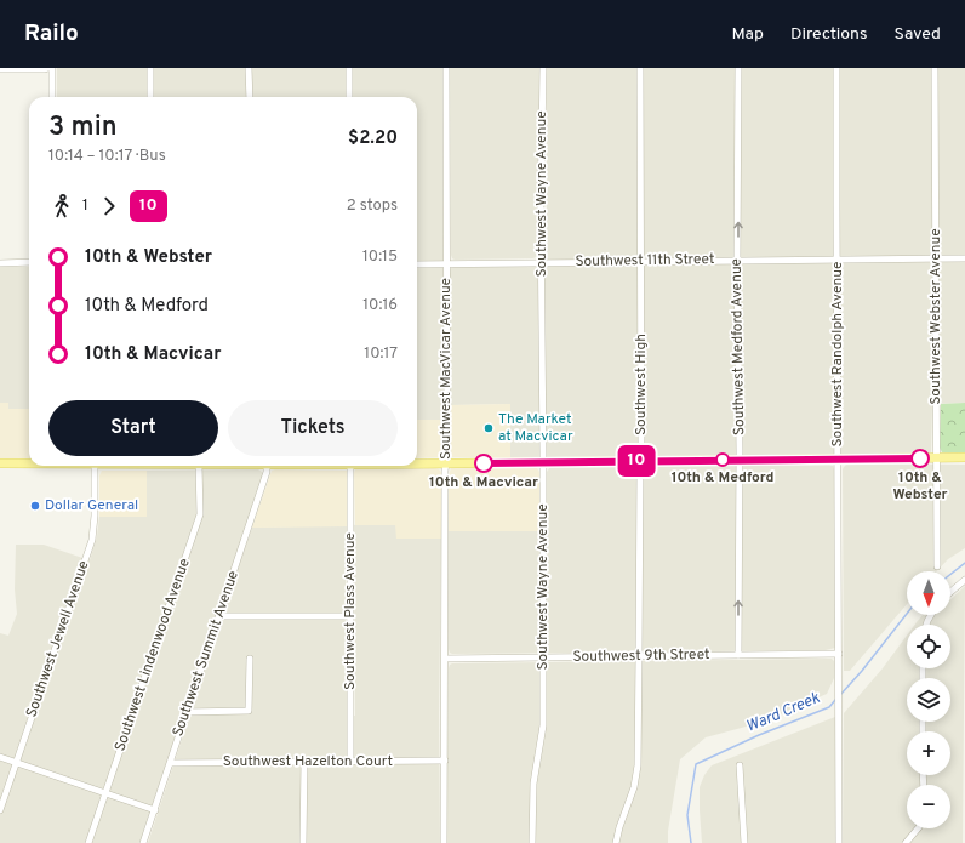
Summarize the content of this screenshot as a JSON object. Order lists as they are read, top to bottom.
{
  "streets": {
    "street": [
      "Southwest Wayne Avenue",
      "Southwest 11th Street",
      "Southwest Webster Avenue",
      "Southwest Medford Avenue",
      "Southwest Randolph Avenue",
      "Southwest MacVicar Avenue",
      "Southwest High",
      "Southwest Plass Avenue",
      "Southwest Jewell Avenue",
      "Southwest Summit Avenue",
      "Southwest Lindenwood Avenue",
      "Southwest 9th Street",
      "Southwest Hazelton Court"
    ]
  },
  "crossings": [
    ["Southwest Wayne Avenue", "Southwest 11th Street"],
    ["Southwest Wayne Avenue", "Southwest 9th Street"],
    ["Southwest 11th Street", "Southwest Webster Avenue"],
    ["Southwest 11th Street", "Southwest Medford Avenue"],
    ["Southwest 11th Street", "Southwest Randolph Avenue"],
    ["Southwest 11th Street", "Southwest MacVicar Avenue"],
    ["Southwest 11th Street", "Southwest High"],
    ["Southwest Medford Avenue", "Southwest 9th Street"],
    ["Southwest Randolph Avenue", "Southwest 9th Street"],
    ["Southwest MacVicar Avenue", "Southwest 9th Street"],
    ["Southwest MacVicar Avenue", "Southwest Hazelton Court"],
    ["Southwest High", "Southwest 9th Street"],
    ["Southwest Plass Avenue", "Southwest Hazelton Court"],
    ["Southwest Summit Avenue", "Southwest Hazelton Court"]
  ],
  "one_way": ["Southwest Medford Avenue"],
  "water": ["Ward Creek"],
  "places": [
    "The Market at Macvicar",
    "10th & Webster",
    "10th & Medford",
    "10th & Macvicar",
    "Dollar General"
  ],
  "lines": ["bus line 10"],
  "north": "bottom",
  "page": {
    "header": "Railo",
    "nav": ["Map", "Directions", "Saved"],
    "on_map": "10",
    "heading": ["3 min", "10:14 – 10:17 · Bus", "$2.20"],
    "legs": ["1", "10", "2 stops"],
    "list": [
      {
        "name": "10th & Webster",
        "value": "10:15"
      },
      {
        "name": "10th & Medford",
        "value": "10:16"
      },
      {
        "name": "10th & Macvicar",
        "value": "10:17"
      }
    ],
    "buttons": ["Start", "Tickets"],
    "map_buttons": ["+", "−"]
  }
}
